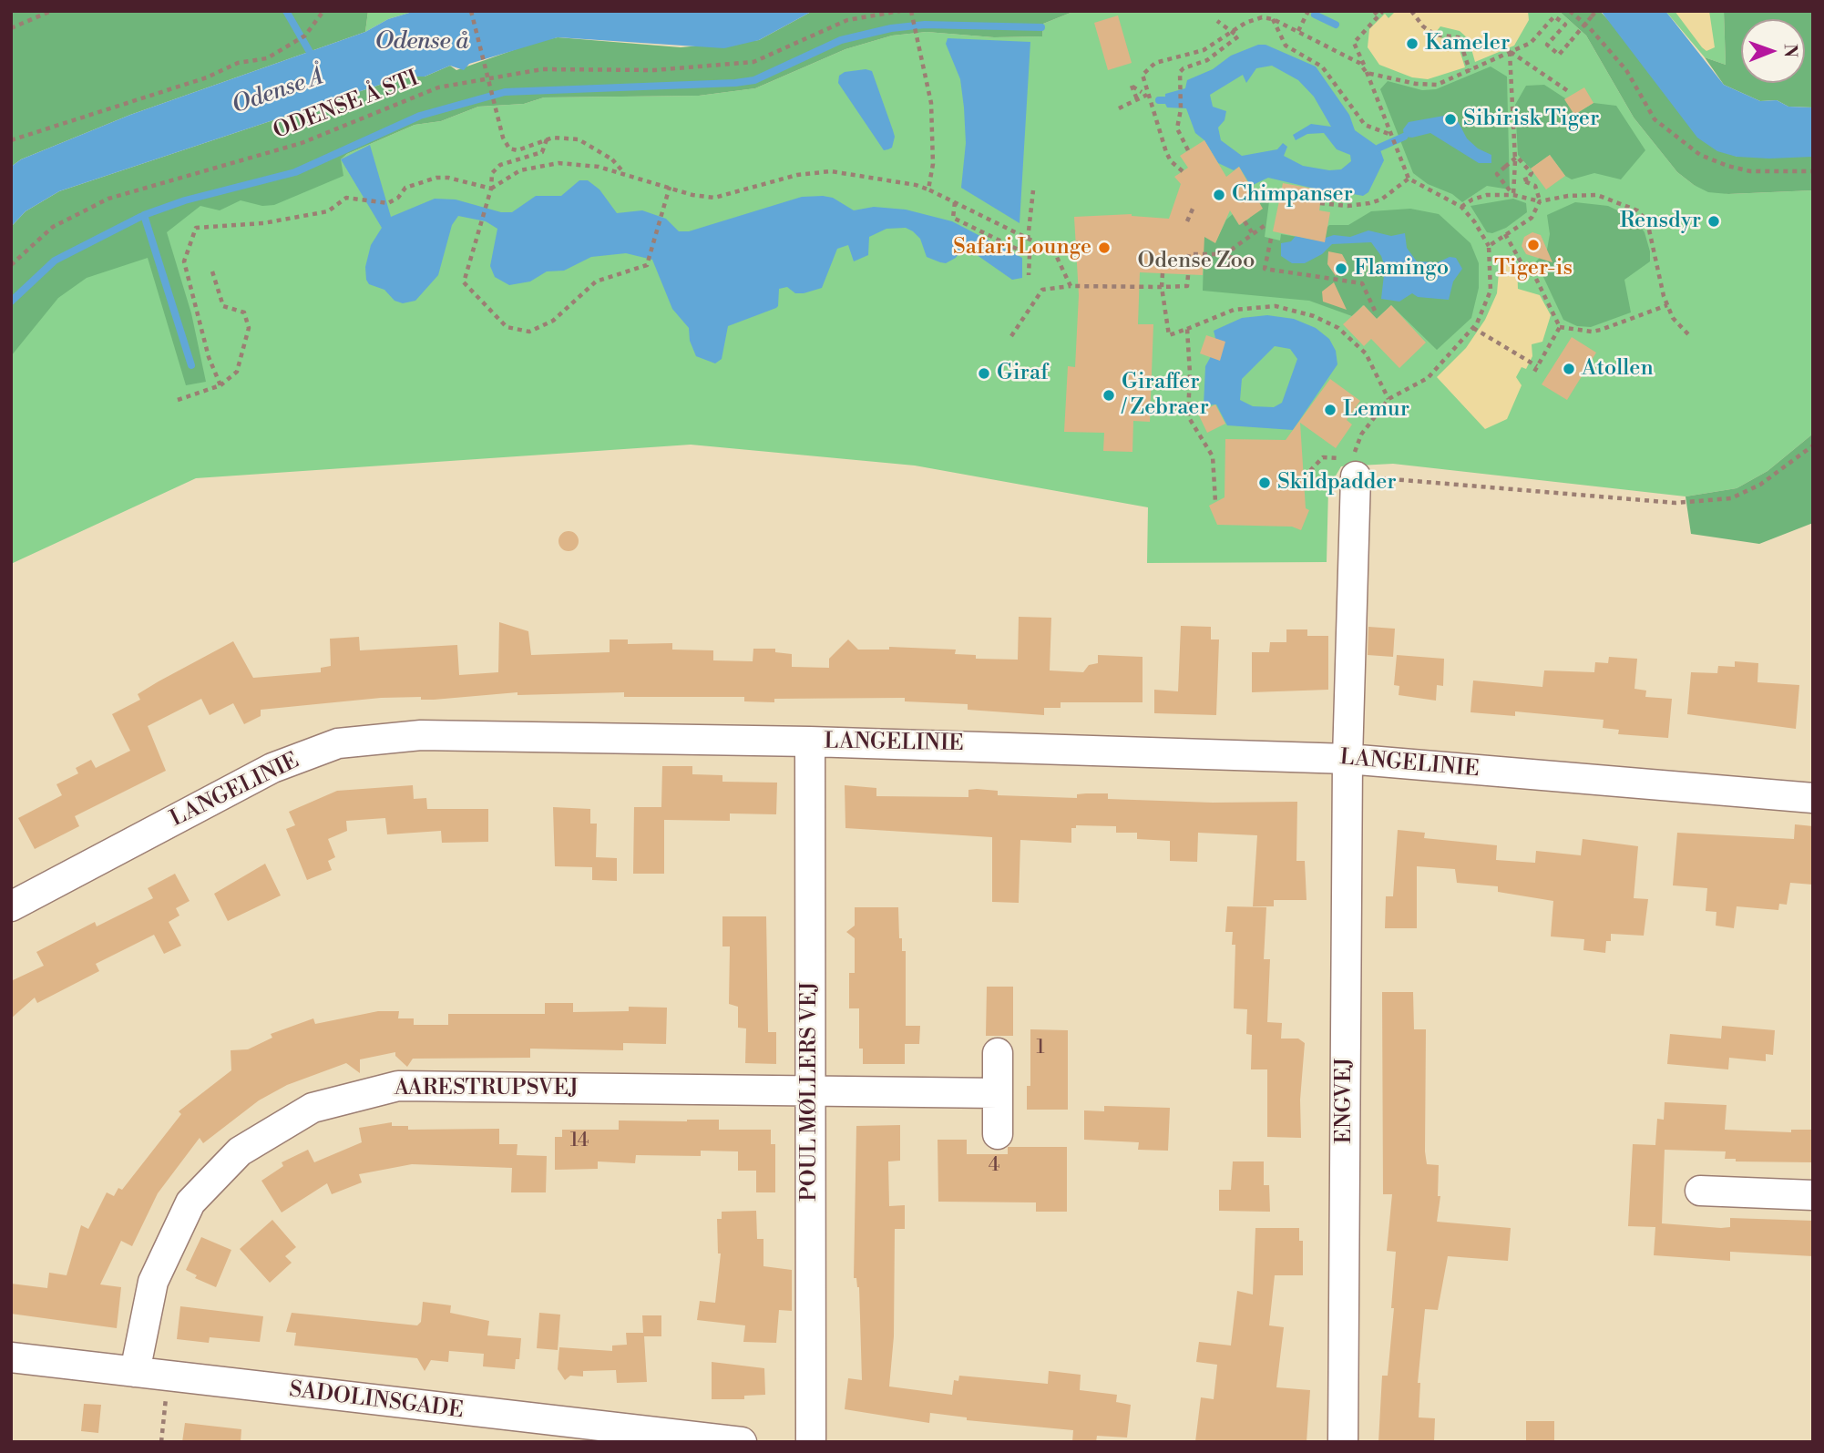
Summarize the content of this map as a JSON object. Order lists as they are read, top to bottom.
{
  "streets": {
    "street": [
      "LANGELINIE",
      "AARESTRUPSVEJ",
      "POUL MØLLERS VEJ",
      "ENGVEJ",
      "SADOLINSGADE"
    ],
    "path": ["ODENSE Å STI"]
  },
  "crossings": [
    ["LANGELINIE", "POUL MØLLERS VEJ"],
    ["LANGELINIE", "ENGVEJ"],
    ["AARESTRUPSVEJ", "POUL MØLLERS VEJ"],
    ["AARESTRUPSVEJ", "SADOLINSGADE"]
  ],
  "water": ["Odense å", "Odense Å"],
  "parks": ["Odense Zoo"],
  "places": [
    "Kameler",
    "Sibirisk Tiger",
    "Chimpanser",
    "Rensdyr",
    "Tiger-is",
    "Safari Lounge",
    "Flamingo",
    "Atollen",
    "Giraf",
    "Giraffer / Zebraer",
    "Lemur",
    "Skildpadder"
  ],
  "house_numbers": ["1", "14", "4"],
  "north": "right"
}
